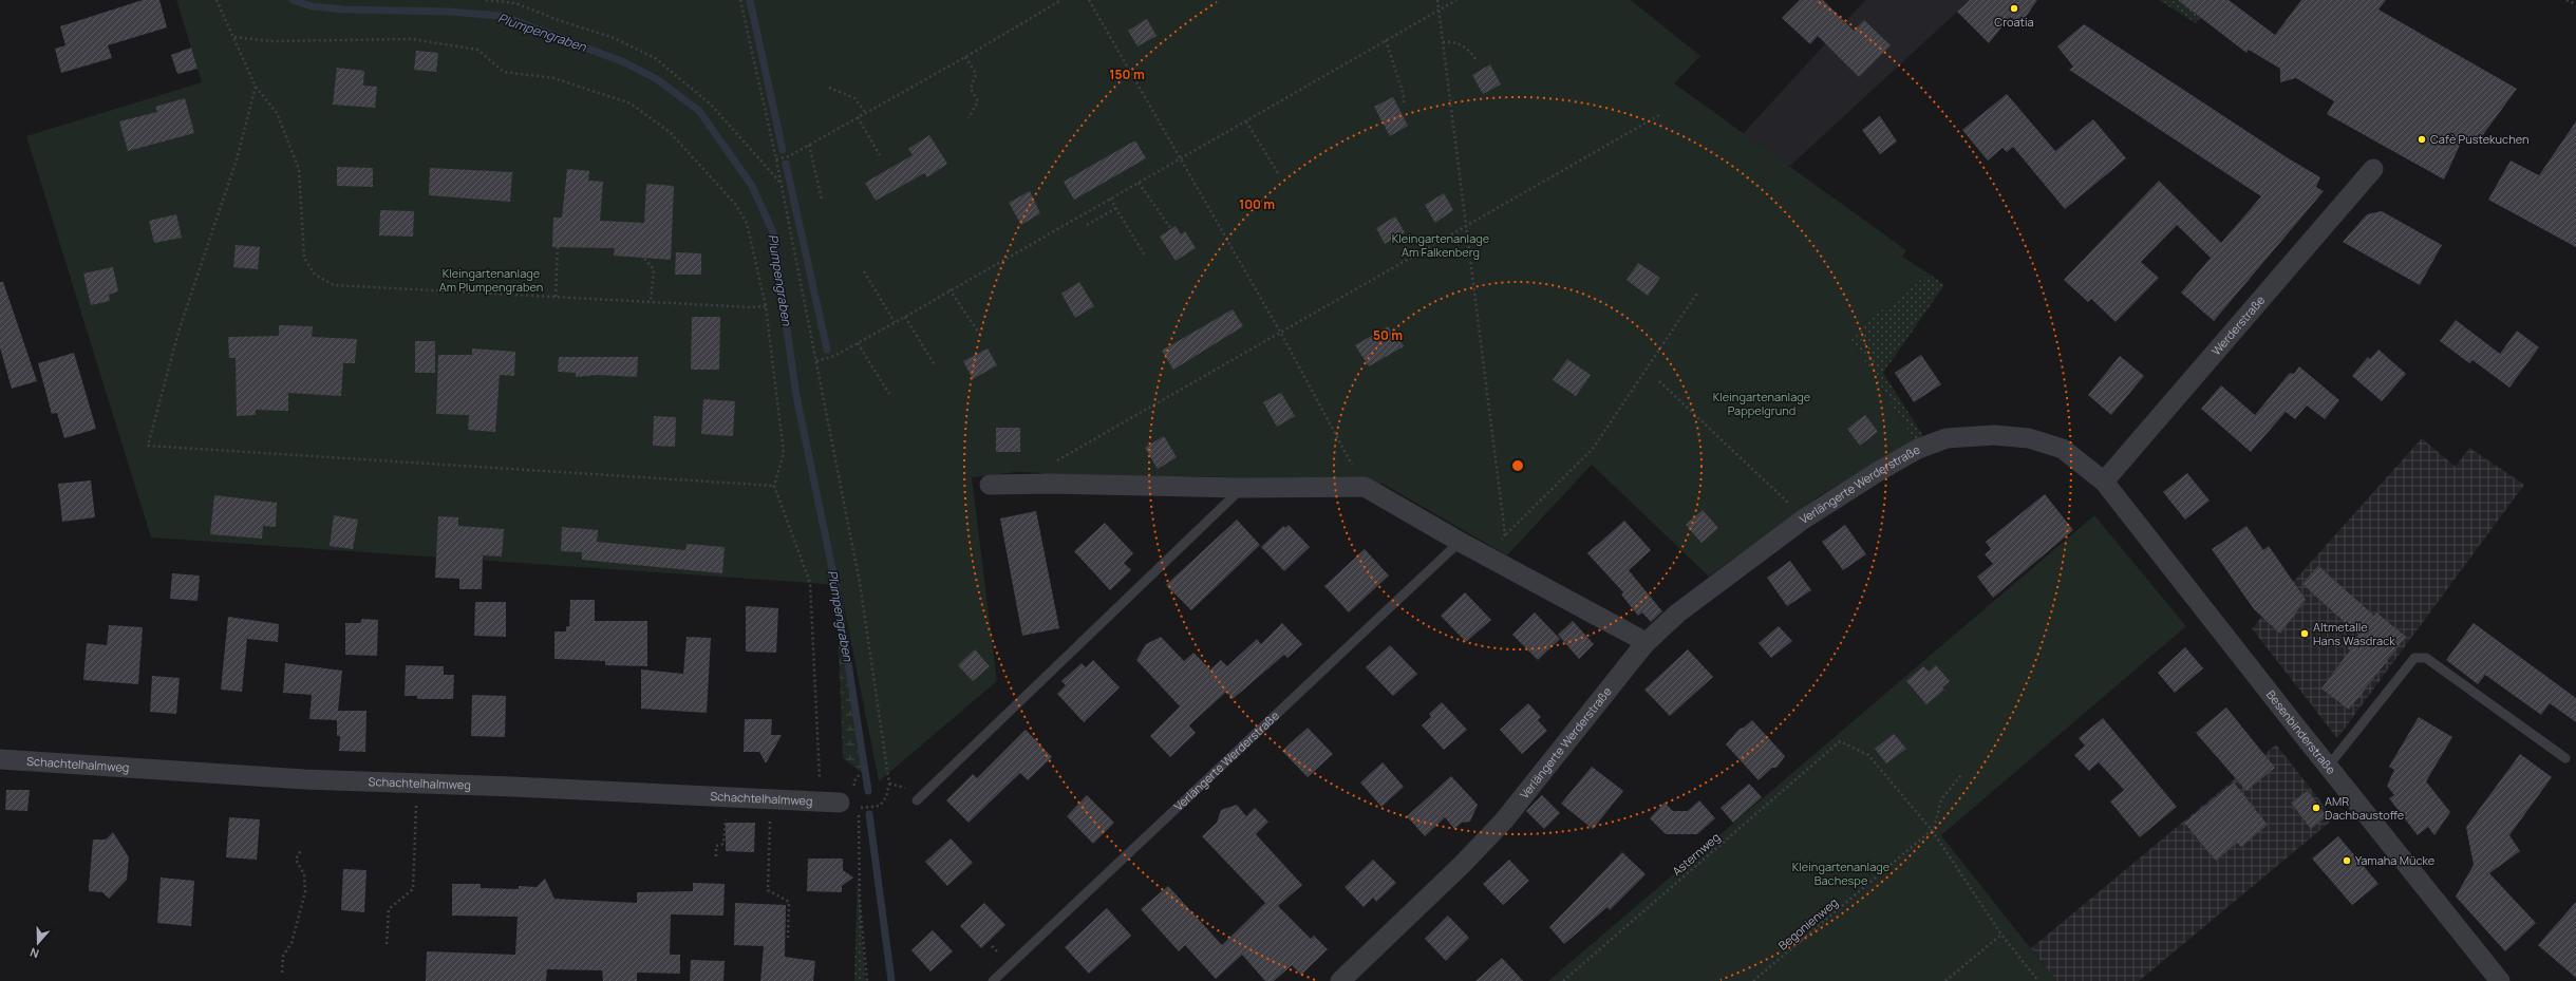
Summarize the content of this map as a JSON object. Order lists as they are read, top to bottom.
{
  "streets": {
    "street": [
      "Werderstraße",
      "Verlängerte Werderstraße",
      "Besenbinderstraße",
      "Schachtelhalmweg"
    ],
    "path": ["Asternweg", "Begonienweg"]
  },
  "crossings": [
    ["Werderstraße", "Verlängerte Werderstraße"],
    ["Werderstraße", "Besenbinderstraße"],
    ["Verlängerte Werderstraße", "Besenbinderstraße"],
    ["Asternweg", "Begonienweg"]
  ],
  "water": ["Plumpengraben"],
  "parks": [
    "Kleingartenanlage Am Falkenberg",
    "Kleingartenanlage Am Plumpengraben",
    "Kleingartenanlage Pappelgrund",
    "Kleingartenanlage Bachespe"
  ],
  "places": [
    "Croatia",
    "Cafè Pustekuchen",
    "Altmetalle Hans Wasdrack",
    "AMR Dachbaustoffe",
    "Yamaha Mücke"
  ],
  "north": "bottom",
  "rings": ["150 m", "100 m", "50 m"]
}
